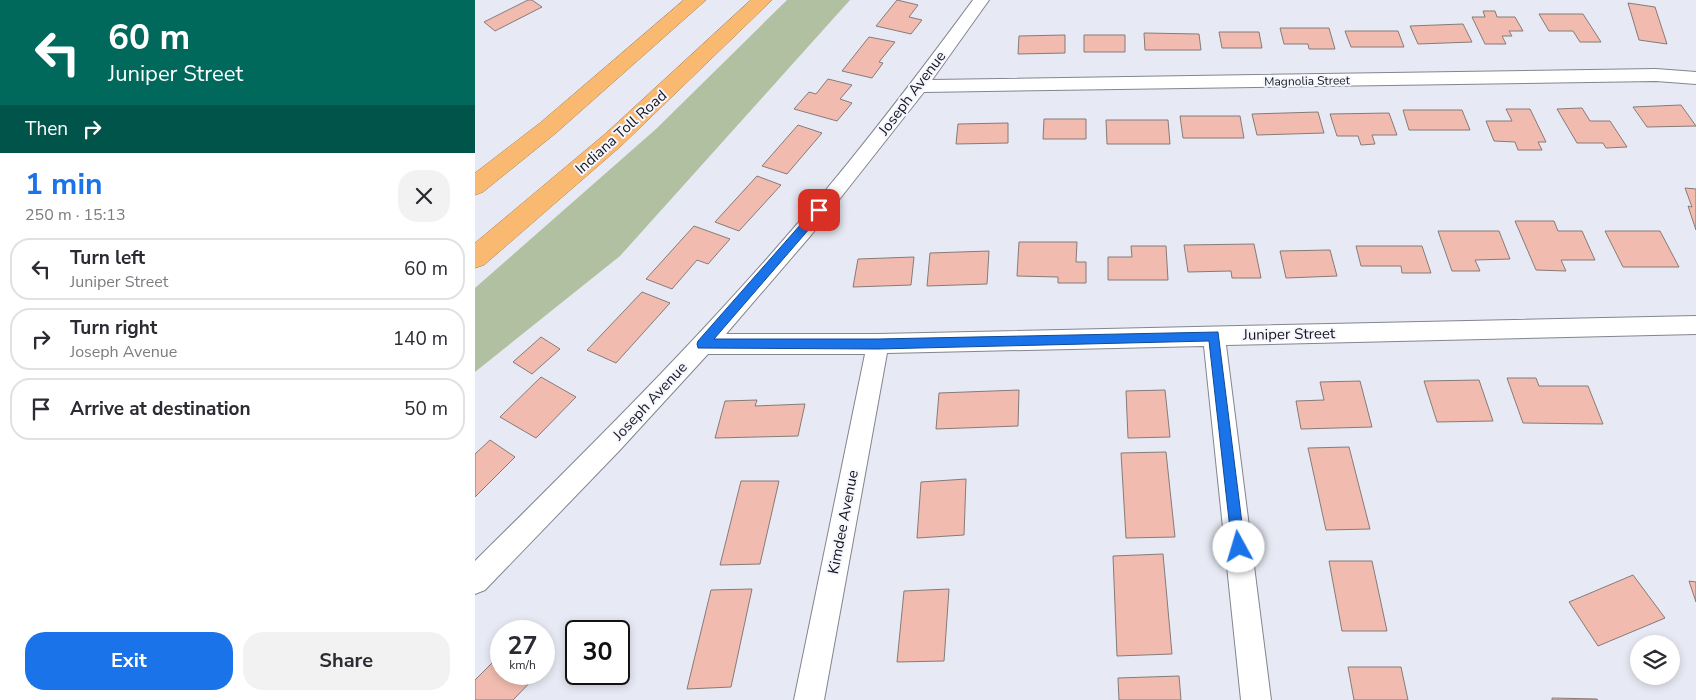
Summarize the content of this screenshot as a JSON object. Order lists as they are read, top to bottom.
{
  "streets": {
    "highway": ["Indiana Toll Road"],
    "street": [
      "Magnolia Street",
      "Joseph Avenue",
      "Juniper Street",
      "Kimdee Avenue"
    ]
  },
  "crossings": [
    ["Magnolia Street", "Joseph Avenue"],
    ["Joseph Avenue", "Juniper Street"],
    ["Juniper Street", "Kimdee Avenue"]
  ],
  "page": {
    "turn": ["60 m", "Juniper Street"],
    "then": "Then",
    "heading": ["1 min", "250 m · 15:13"],
    "list": [
      {
        "name": "Turn left",
        "note": "Juniper Street",
        "value": "60 m"
      },
      {
        "name": "Turn right",
        "note": "Joseph Avenue",
        "value": "140 m"
      },
      {
        "name": "Arrive at destination",
        "value": "50 m"
      }
    ],
    "speed": "27 km/h",
    "limit": "30",
    "buttons": ["Exit", "Share"]
  }
}
